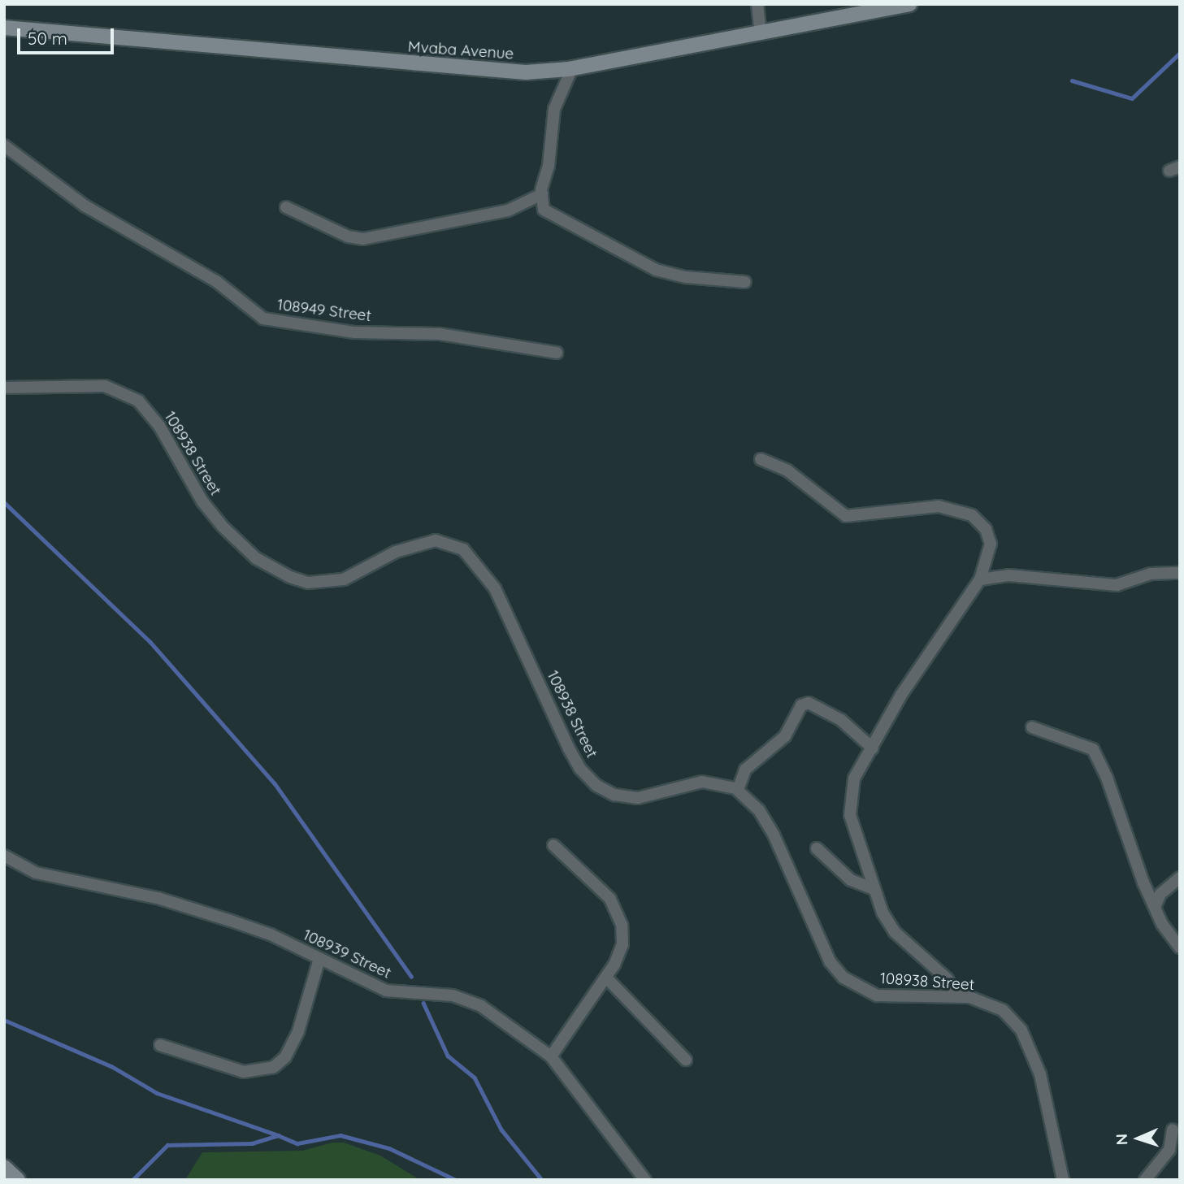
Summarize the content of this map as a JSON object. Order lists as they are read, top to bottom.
{
  "streets": {
    "street": [
      "Mvaba Avenue",
      "108949 Street",
      "108938 Street",
      "108939 Street"
    ]
  },
  "scale_bar": "50 m",
  "north": "left"
}
